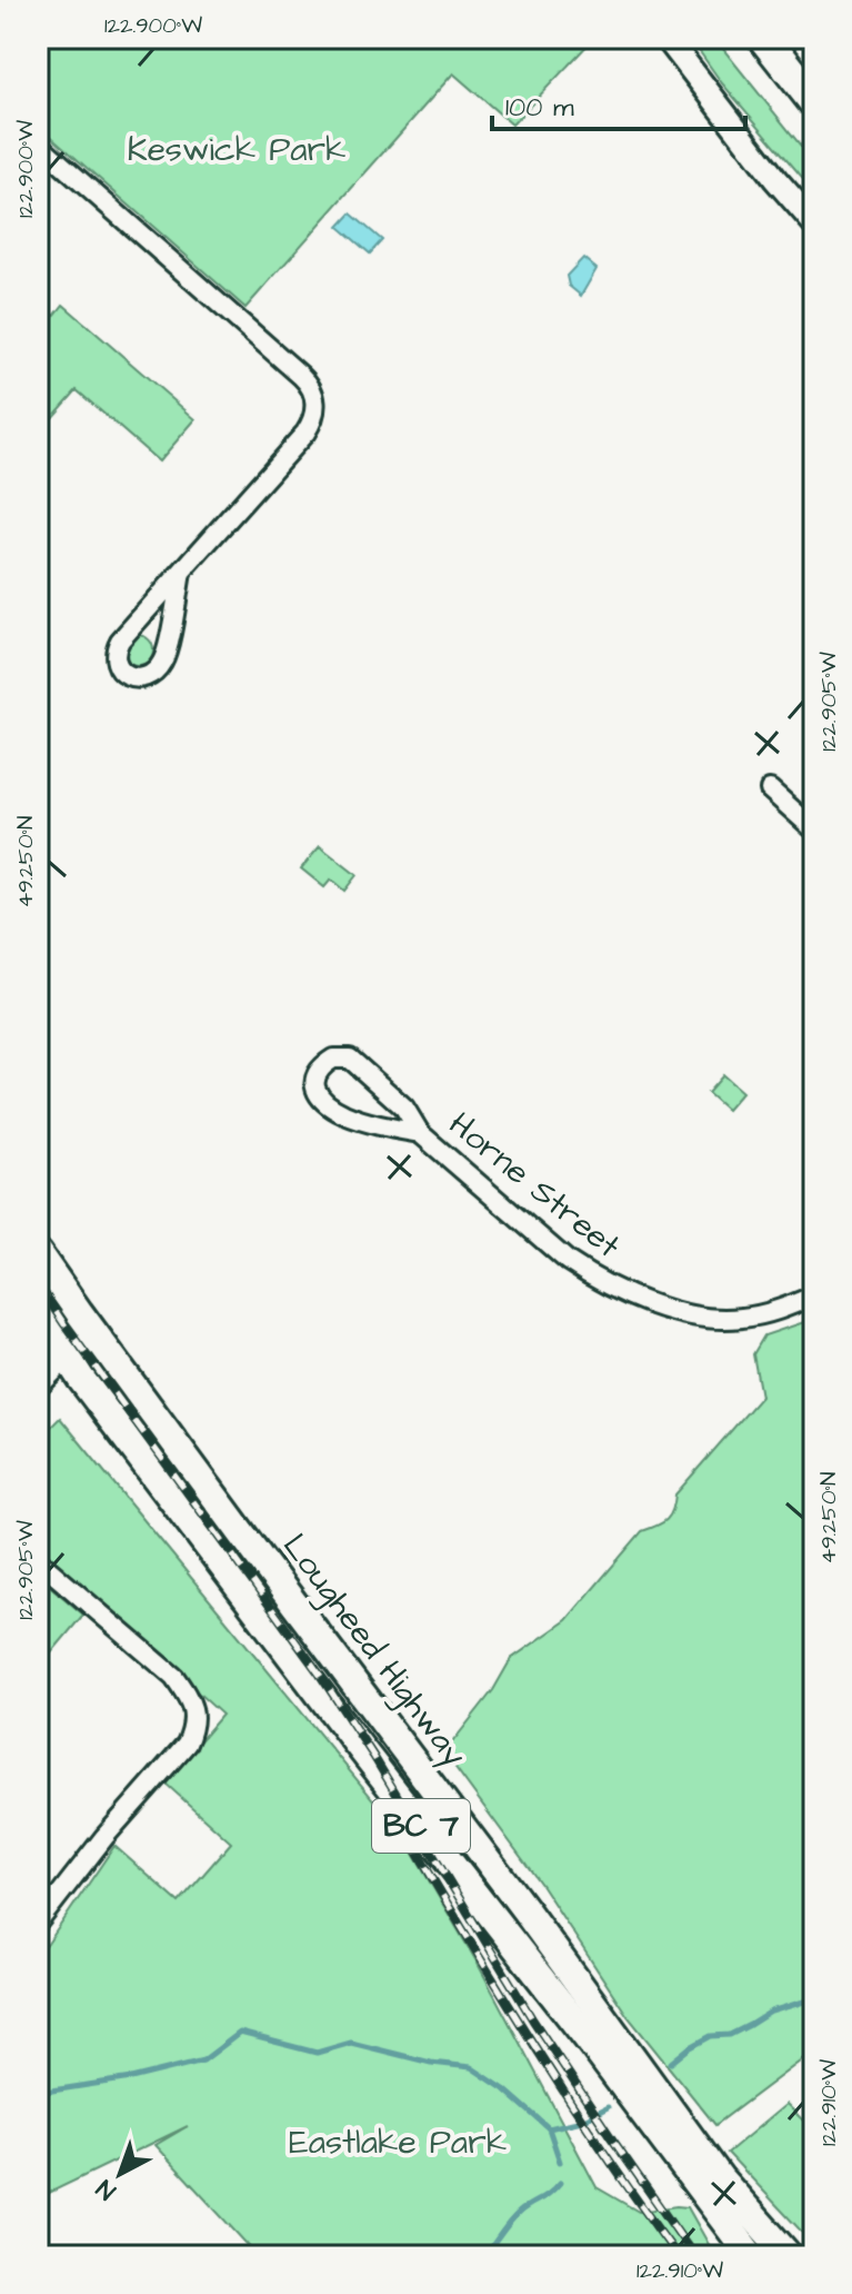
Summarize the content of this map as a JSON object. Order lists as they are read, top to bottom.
{
  "streets": {
    "main road": ["Lougheed Highway", "BC 7"],
    "street": ["Horne Street"]
  },
  "parks": ["Keswick Park", "Eastlake Park"],
  "scale_bar": "100 m",
  "north": "bottom left",
  "coordinates": [
    "122.900°W",
    "122.905°W",
    "49.250°N",
    "122.910°W"
  ]
}
